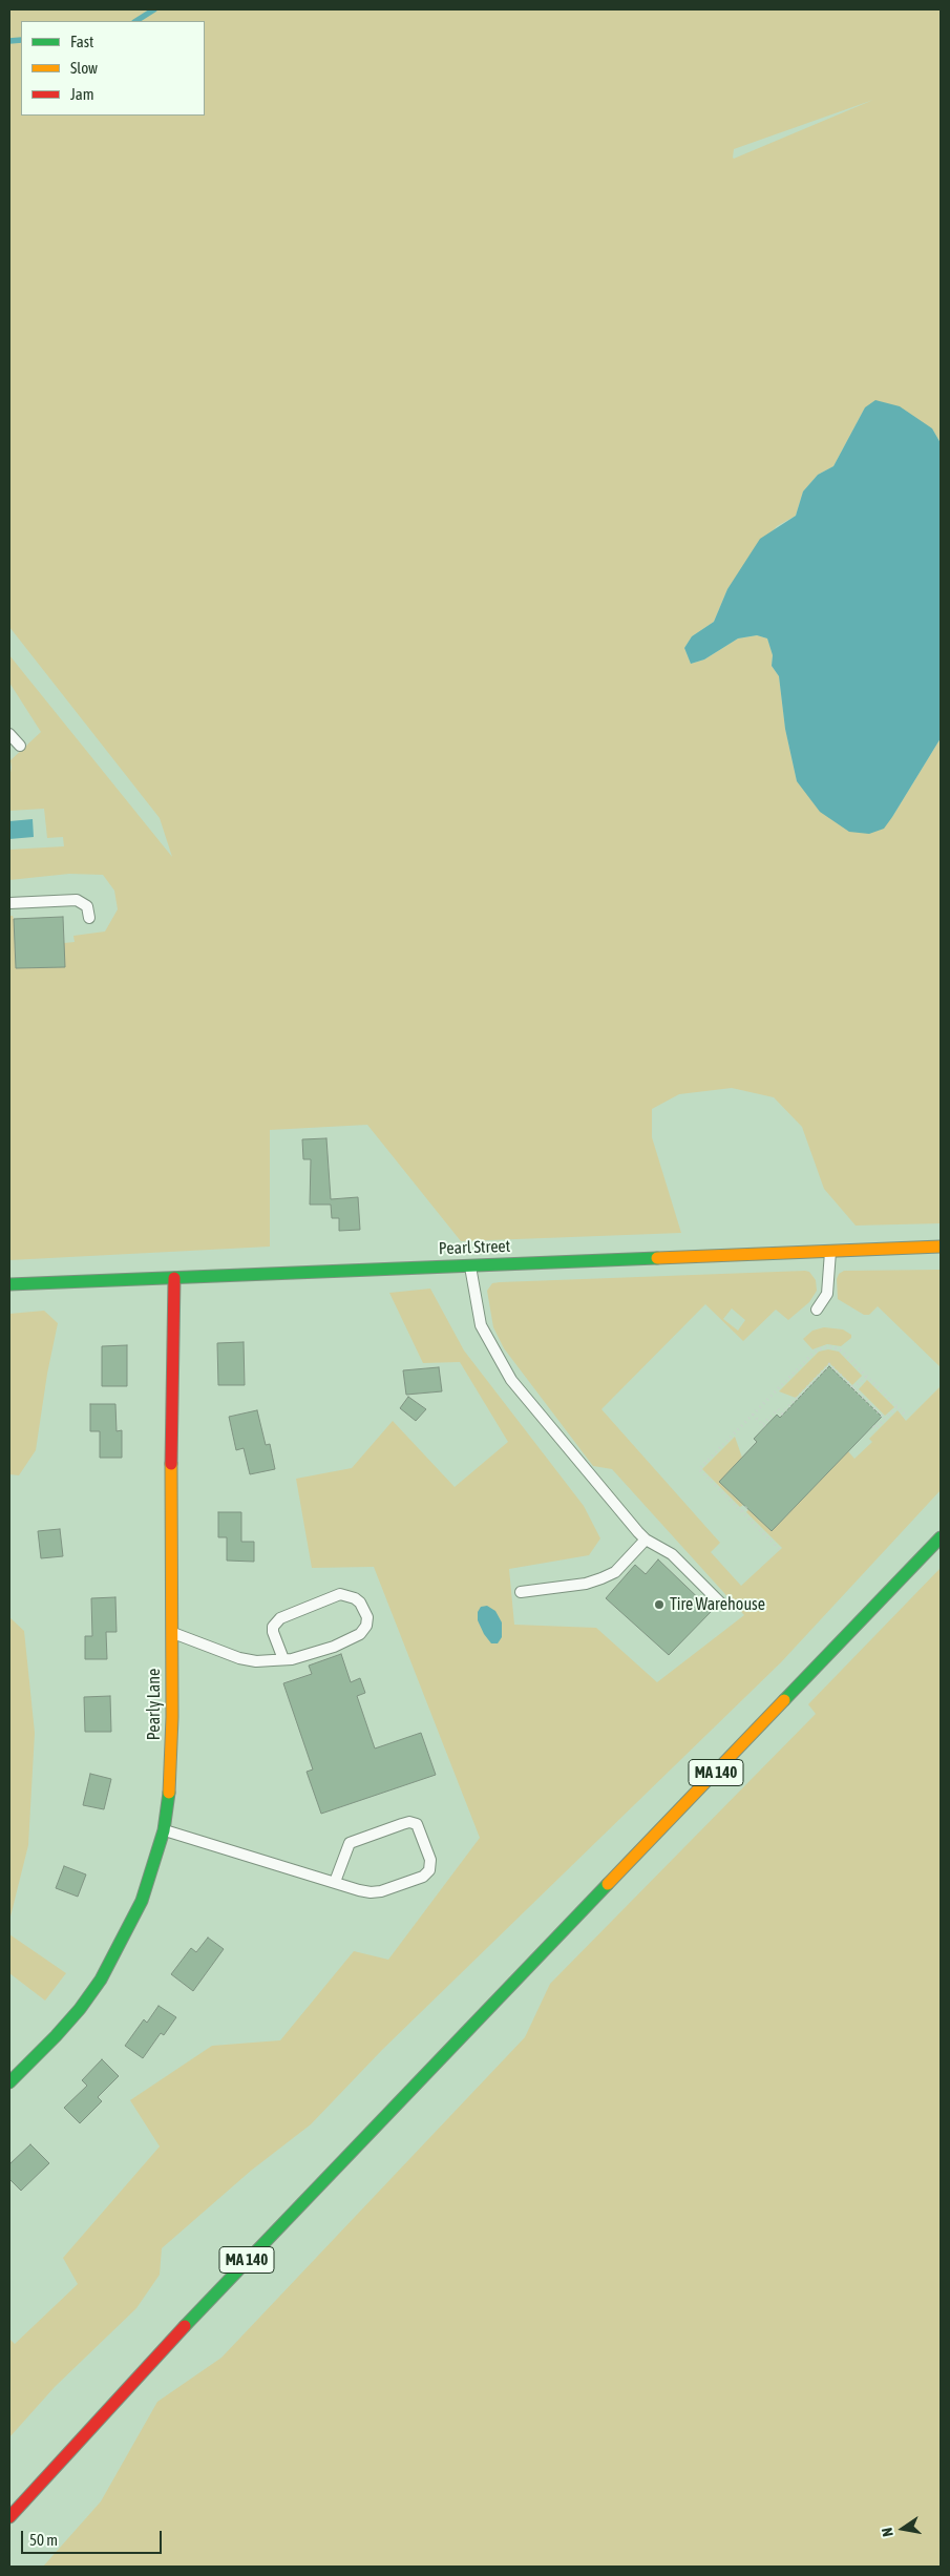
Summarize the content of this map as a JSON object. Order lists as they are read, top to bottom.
{
  "streets": {
    "main road": ["Pearl Street", "Pearly Lane", "MA 140"]
  },
  "crossings": [
    ["Pearl Street", "Pearly Lane"]
  ],
  "places": ["Tire Warehouse"],
  "legend": ["Fast", "Slow", "Jam"],
  "scale_bar": "50 m",
  "north": "left"
}
